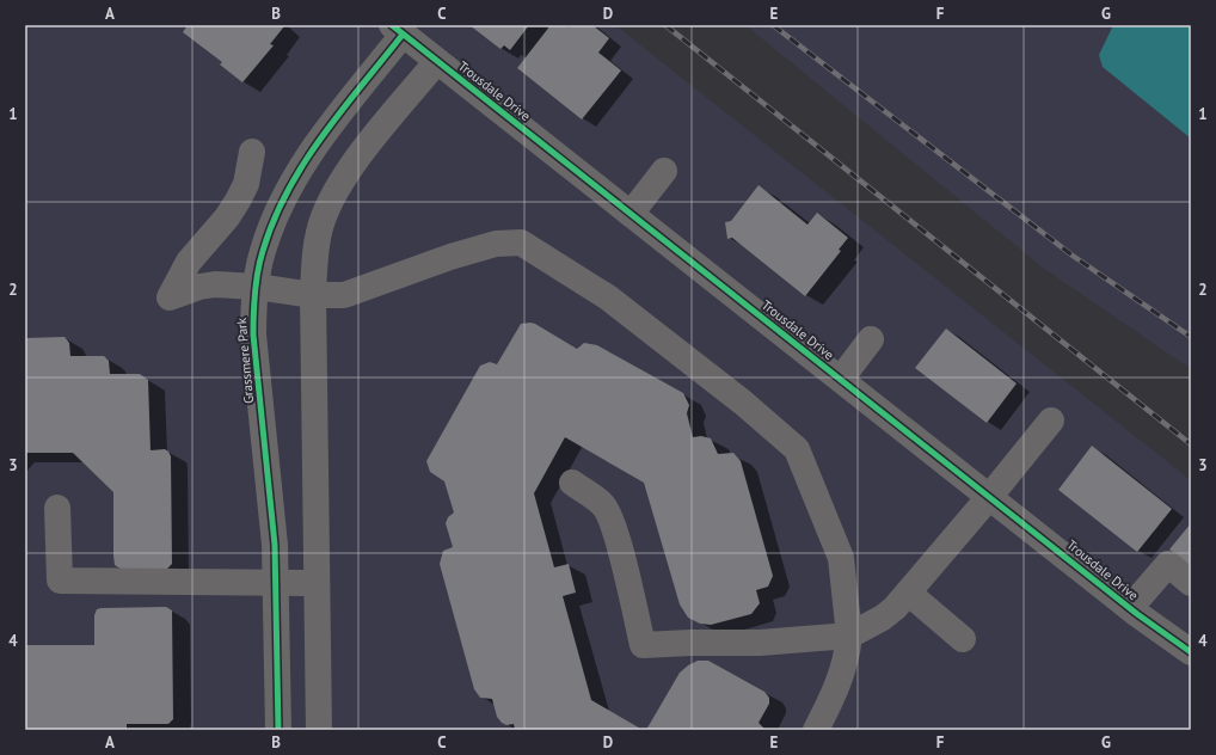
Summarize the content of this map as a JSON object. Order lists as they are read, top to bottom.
{
  "streets": {
    "street": ["Trousdale Drive", "Grassmere Park"]
  },
  "crossings": [
    ["Trousdale Drive", "Grassmere Park"]
  ],
  "grid": {
    "columns": [
      "A",
      "B",
      "C",
      "D",
      "E",
      "F",
      "G"
    ],
    "rows": [
      "1",
      "2",
      "3",
      "4"
    ]
  }
}
